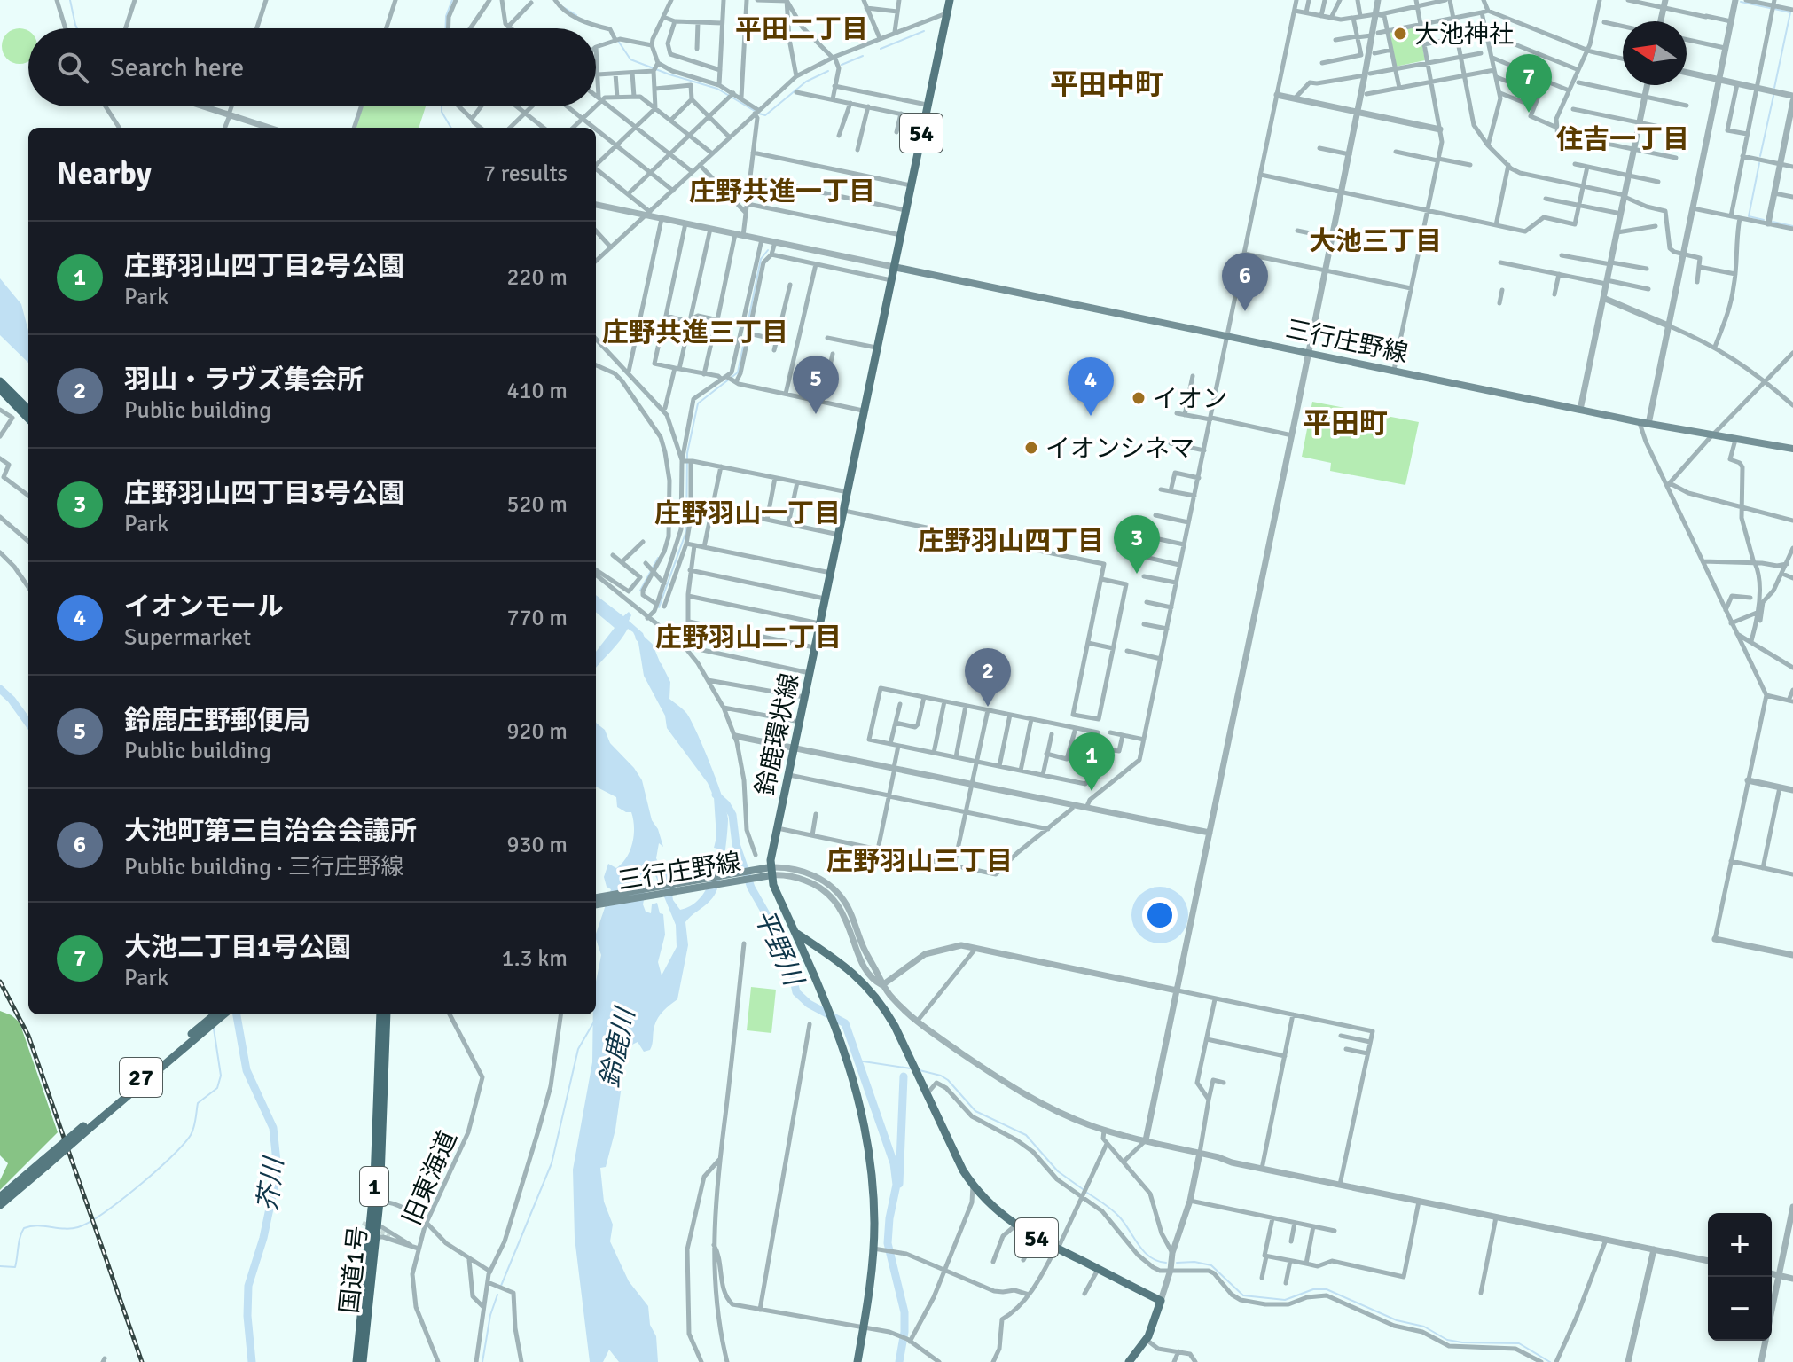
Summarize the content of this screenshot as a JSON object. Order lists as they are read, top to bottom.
{
  "streets": {
    "highway": ["1", "国道1号"],
    "main road": [
      "54",
      "三行庄野線",
      "鈴鹿環状線",
      "27"
    ],
    "street": ["旧東海道"]
  },
  "crossings": [
    ["三行庄野線", "鈴鹿環状線"]
  ],
  "districts": [
    "平田二丁目",
    "平田中町",
    "住吉一丁目",
    "庄野共進一丁目",
    "大池三丁目",
    "庄野共進三丁目",
    "平田町",
    "庄野羽山一丁目",
    "庄野羽山四丁目",
    "庄野羽山二丁目",
    "庄野羽山三丁目"
  ],
  "water": ["平野川", "鈴鹿川", "芥川"],
  "places": ["大池神社", "イオン", "イオンシネマ"],
  "north": "left",
  "page": {
    "search": "Search here",
    "pins": [
      "7",
      "6",
      "5",
      "4",
      "3",
      "2",
      "1"
    ],
    "heading": ["Nearby", "7 results"],
    "list": [
      {
        "mark": "1",
        "name": "庄野羽山四丁目2号公園",
        "note": "Park",
        "value": "220 m"
      },
      {
        "mark": "2",
        "name": "羽山・ラヴズ集会所",
        "note": "Public building",
        "value": "410 m"
      },
      {
        "mark": "3",
        "name": "庄野羽山四丁目3号公園",
        "note": "Park",
        "value": "520 m"
      },
      {
        "mark": "4",
        "name": "イオンモール",
        "note": "Supermarket",
        "value": "770 m"
      },
      {
        "mark": "5",
        "name": "鈴鹿庄野郵便局",
        "note": "Public building",
        "value": "920 m"
      },
      {
        "mark": "6",
        "name": "大池町第三自治会会議所",
        "note": "Public building · 三行庄野線",
        "value": "930 m"
      },
      {
        "mark": "7",
        "name": "大池二丁目1号公園",
        "note": "Park",
        "value": "1.3 km"
      }
    ],
    "map_buttons": ["+", "−"]
  }
}
